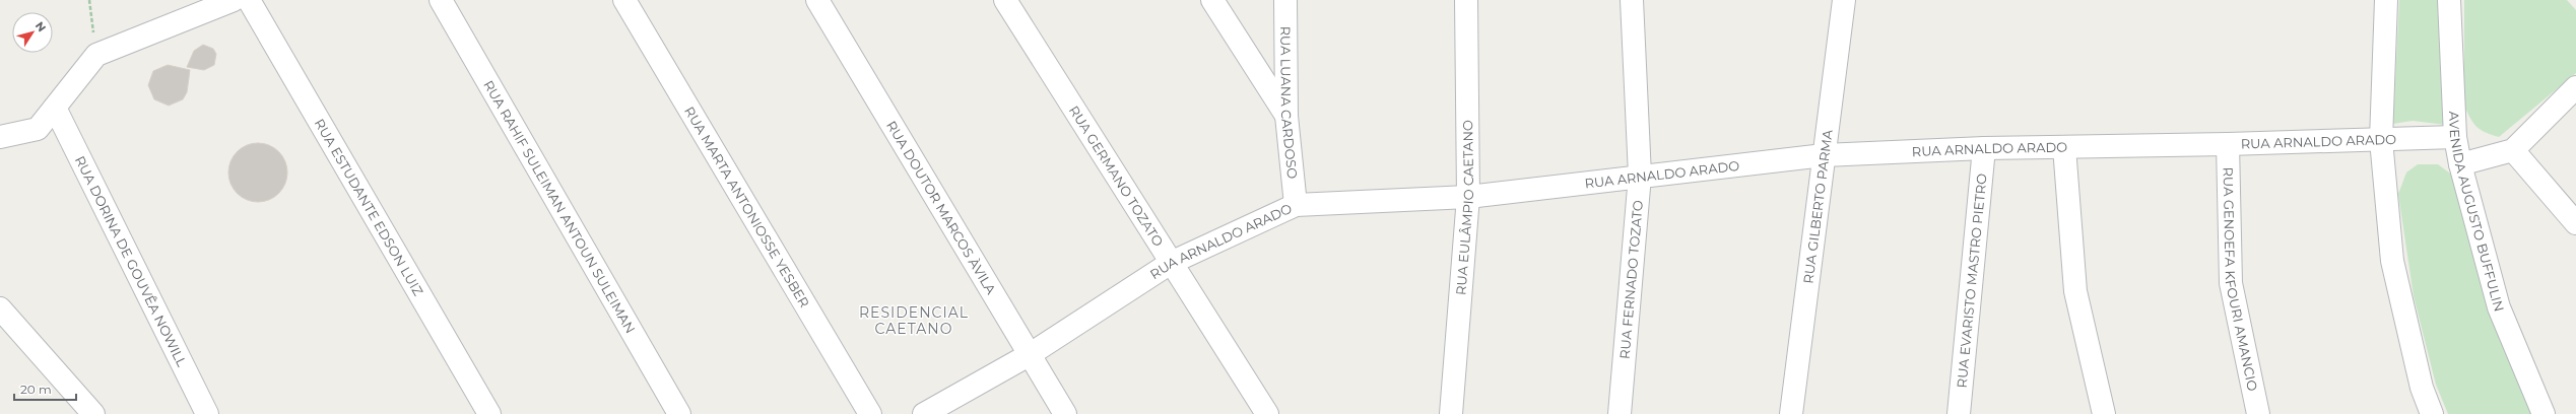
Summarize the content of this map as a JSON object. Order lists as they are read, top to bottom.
{
  "streets": {
    "street": [
      "RUA LUANA CARDOSO",
      "RUA ARNALDO ARADO",
      "RUA GERMANO TOZATO",
      "RUA ESTUDANTE EDSON LUIZ",
      "RUA RAHIF SULEIMAN ANTOUN SULEIMAN",
      "RUA MARTA ANTONIOSSE YESBER",
      "RUA DOUTOR MARCOS ÀVILA",
      "RUA EULÂMPIO CAETANO",
      "RUA GILBERTO PARMA",
      "AVENIDA AUGUSTO BUFFULIN",
      "RUA DORINA DE GOUVÊA NOWILL",
      "RUA GENOEFA KFOURI AMANCIO",
      "RUA FERNADO TOZATO",
      "RUA EVARISTO MASTRO PIETRO"
    ]
  },
  "crossings": [
    ["RUA LUANA CARDOSO", "RUA ARNALDO ARADO"],
    ["RUA ARNALDO ARADO", "RUA GERMANO TOZATO"],
    ["RUA ARNALDO ARADO", "RUA DOUTOR MARCOS ÀVILA"],
    ["RUA ARNALDO ARADO", "RUA EULÂMPIO CAETANO"],
    ["RUA ARNALDO ARADO", "RUA GILBERTO PARMA"],
    ["RUA ARNALDO ARADO", "AVENIDA AUGUSTO BUFFULIN"],
    ["RUA ARNALDO ARADO", "RUA GENOEFA KFOURI AMANCIO"],
    ["RUA ARNALDO ARADO", "RUA FERNADO TOZATO"],
    ["RUA ARNALDO ARADO", "RUA EVARISTO MASTRO PIETRO"]
  ],
  "districts": ["RESIDENCIAL CAETANO"],
  "scale_bar": "20 m",
  "north": "top right"
}
